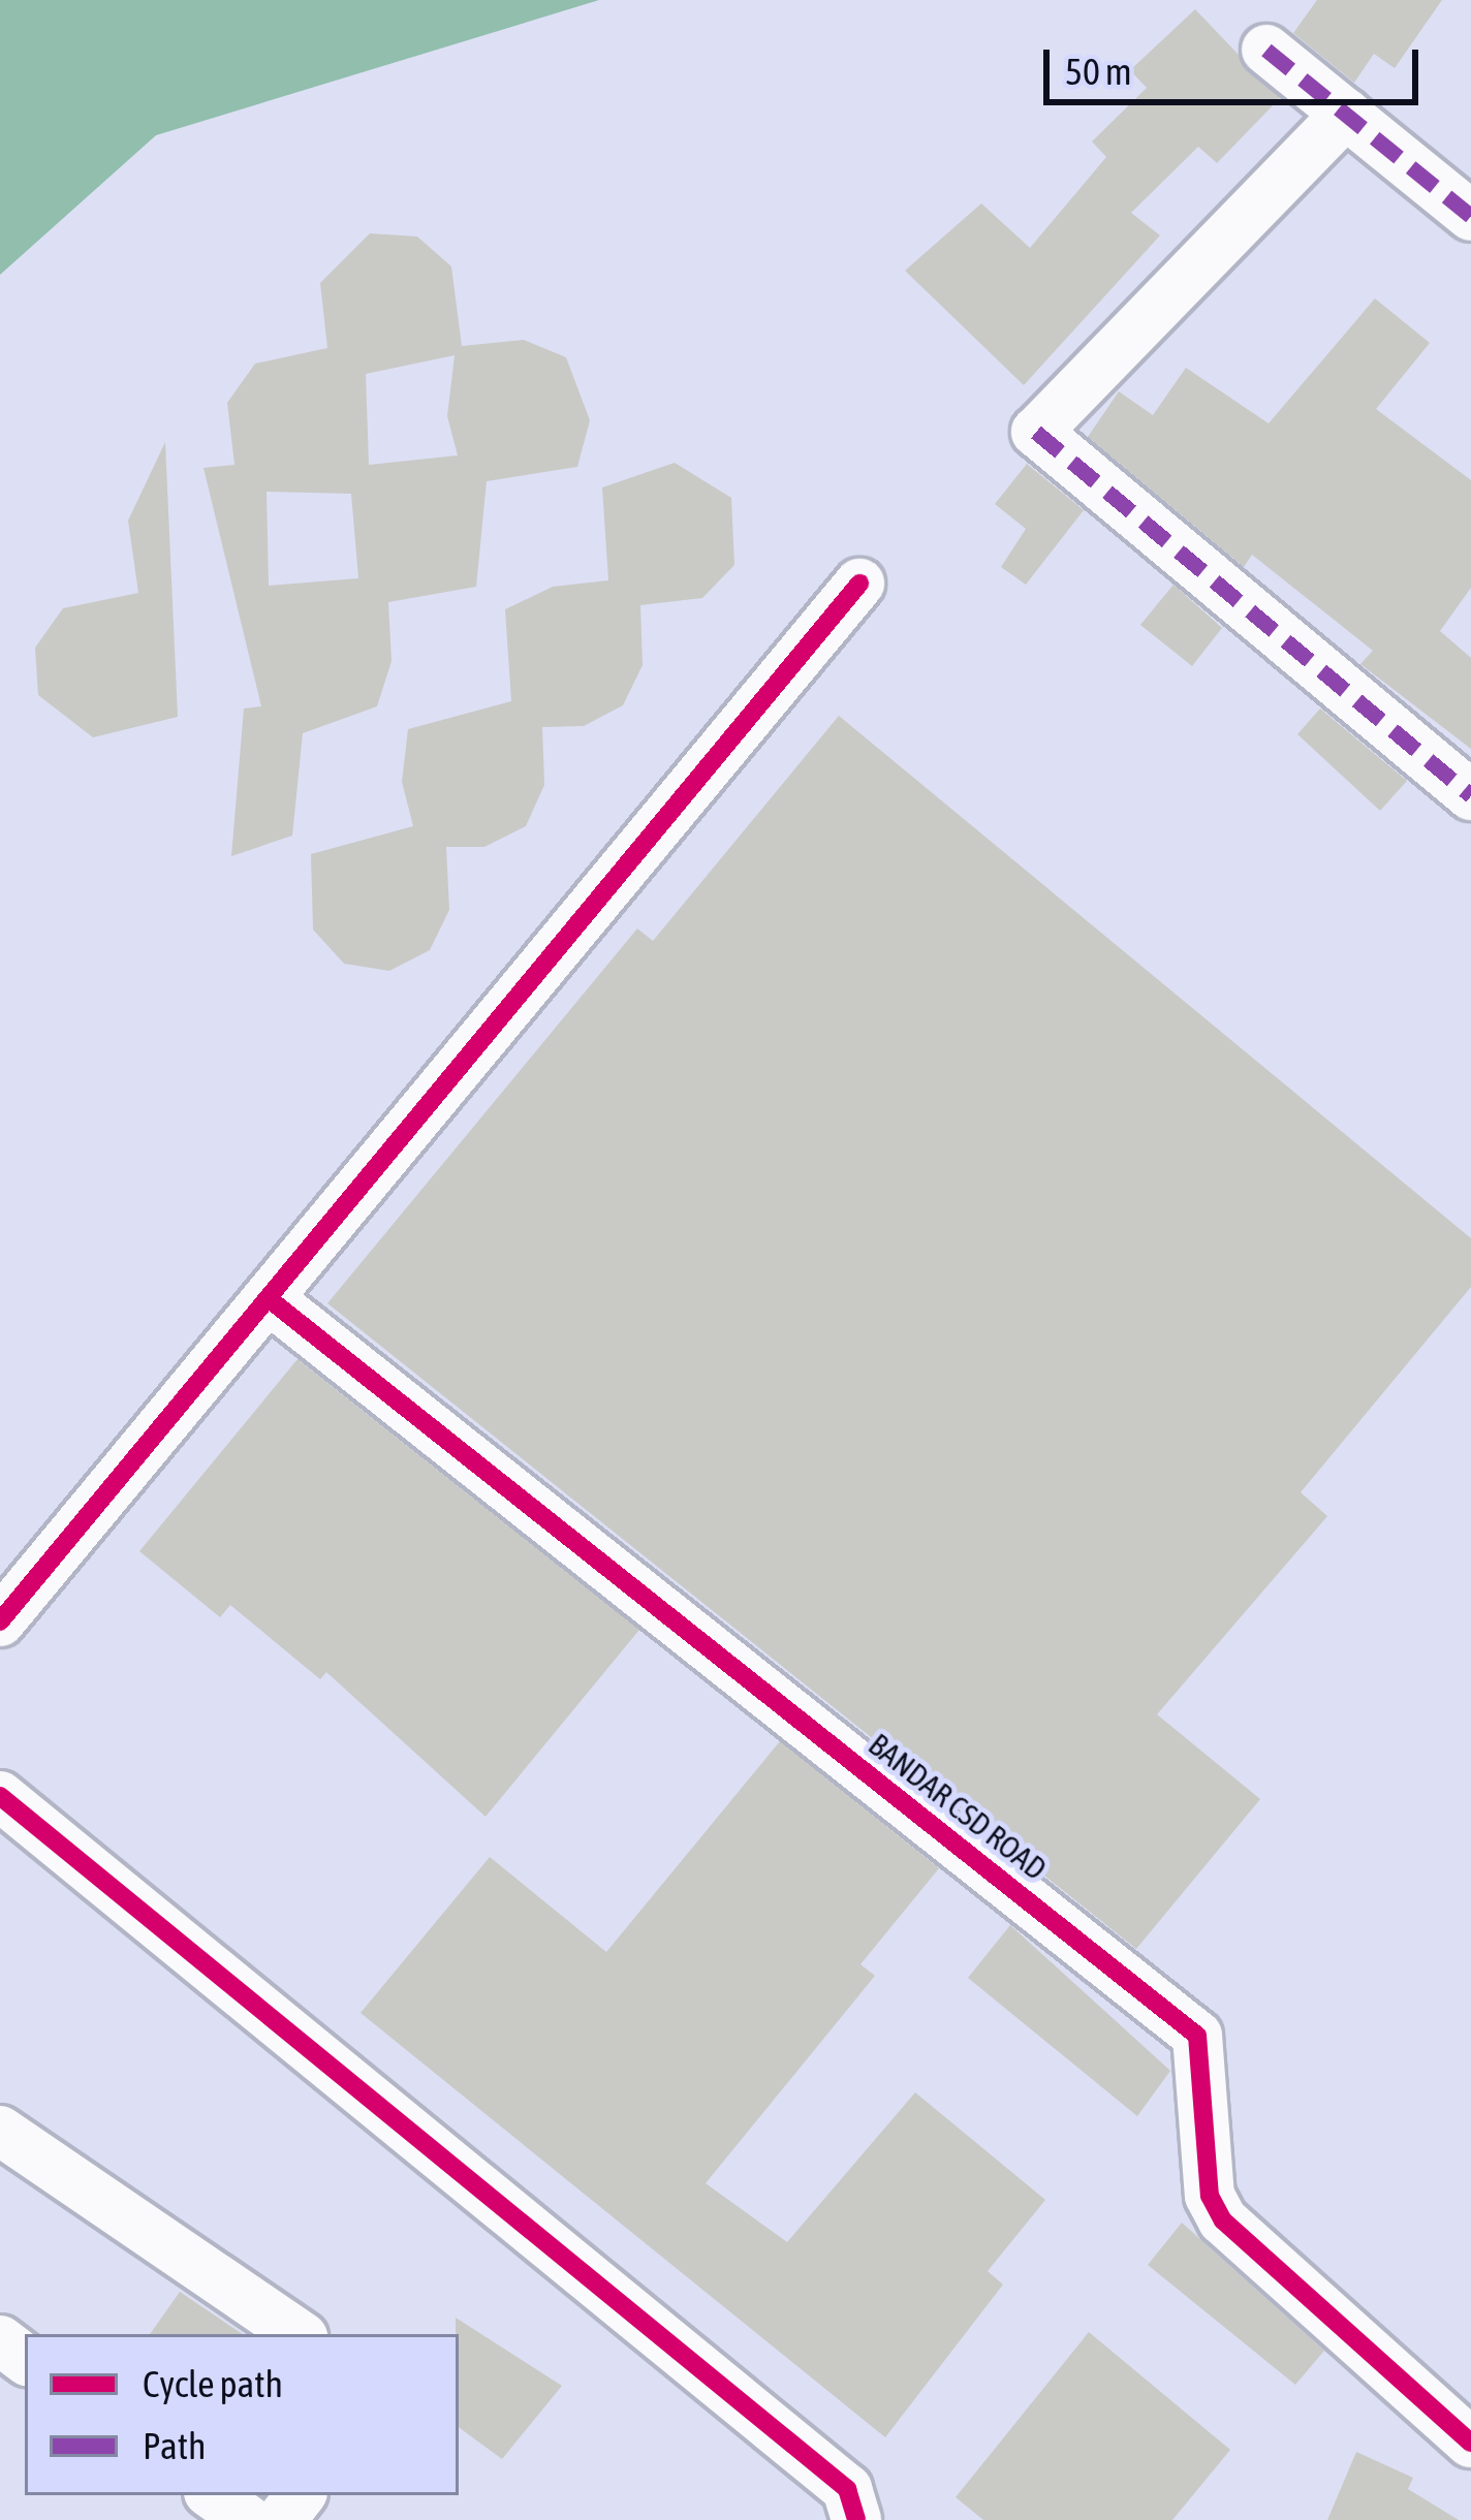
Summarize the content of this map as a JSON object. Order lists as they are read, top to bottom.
{
  "streets": {
    "street": ["BANDAR CSD ROAD"]
  },
  "legend": ["Cycle path", "Path"],
  "scale_bar": "50 m"
}
